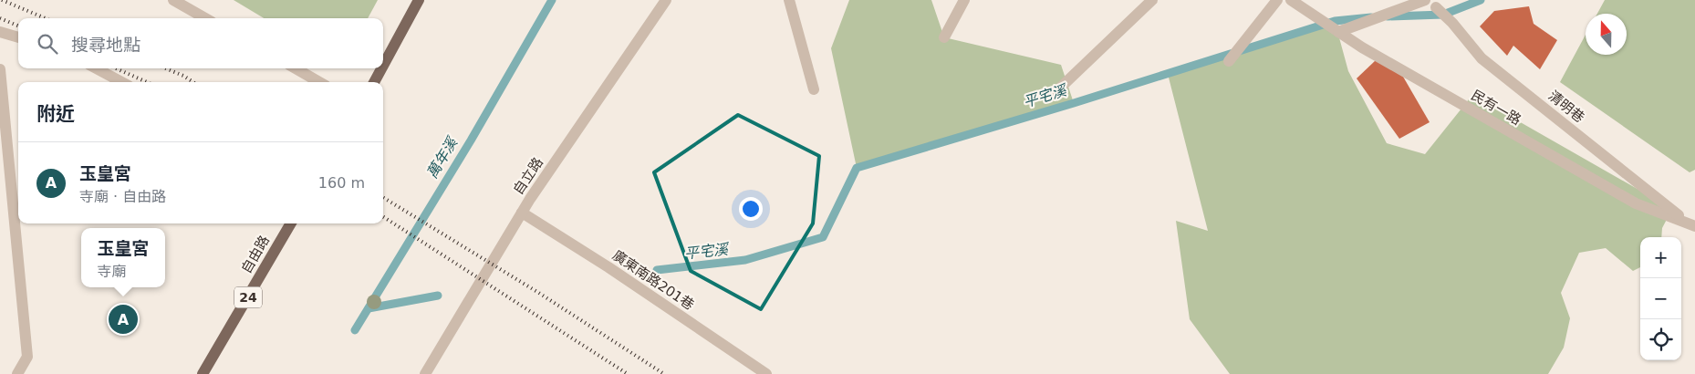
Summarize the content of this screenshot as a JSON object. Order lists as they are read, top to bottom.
{
  "streets": {
    "main road": ["自由路", "24"],
    "street": [
      "清明巷",
      "民有一路",
      "自立路",
      "廣東南路201巷"
    ]
  },
  "crossings": [
    ["清明巷", "民有一路"],
    ["自立路", "廣東南路201巷"]
  ],
  "water": ["平宅溪", "萬年溪"],
  "north": "top",
  "page": {
    "search": "搜尋地點",
    "heading": "附近",
    "list": [
      {
        "mark": "A",
        "name": "玉皇宮",
        "note": "寺廟 · 自由路",
        "value": "160 m"
      }
    ],
    "popup": ["玉皇宮", "寺廟"],
    "map_buttons": ["+", "−"],
    "pins": "A"
  }
}
